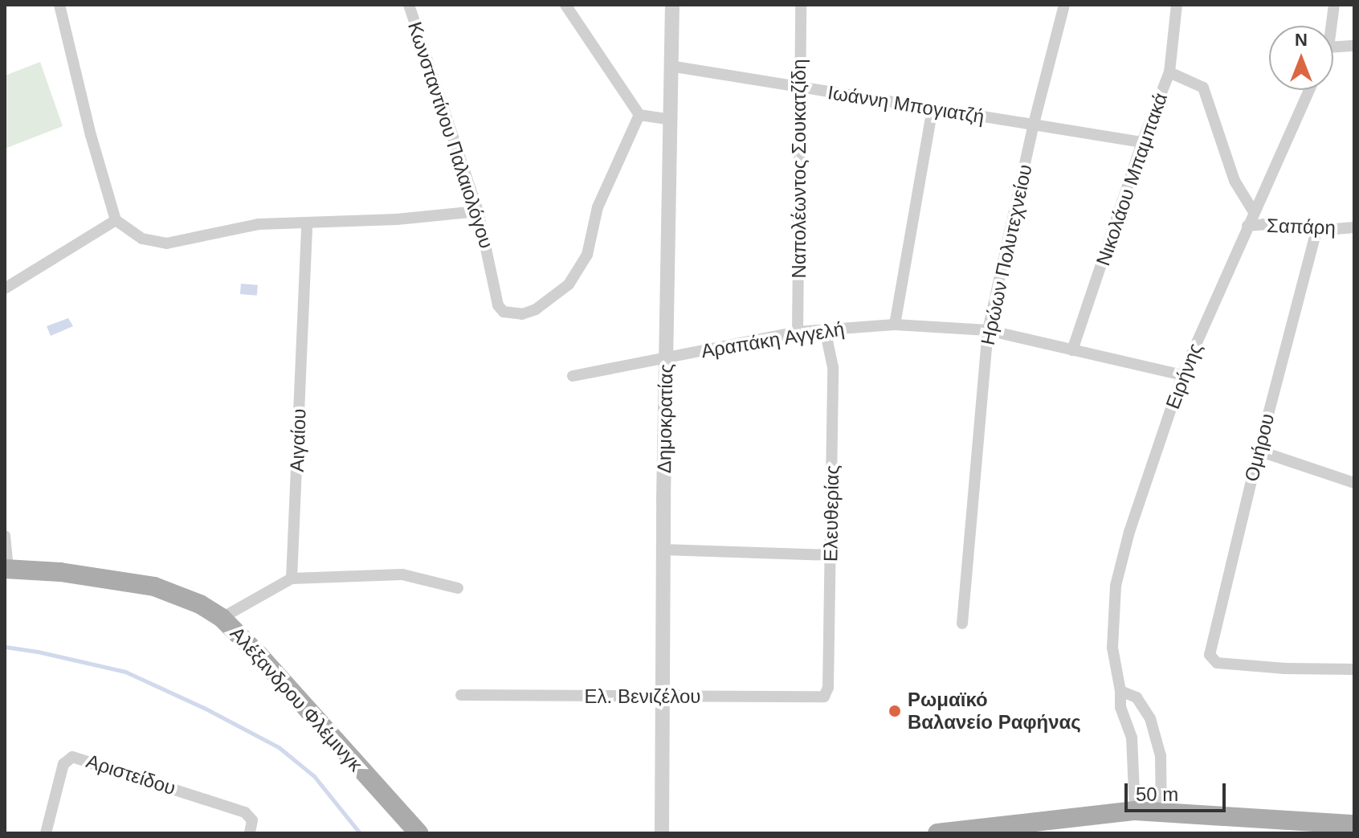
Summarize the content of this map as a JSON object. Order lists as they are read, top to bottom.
{
  "streets": {
    "main road": ["Αλέξανδρου Φλέμινγκ"],
    "street": [
      "Ιωάννη Μπογιατζή",
      "Κωνσταντίνου Παλαιολόγου",
      "Ναπολέωντος Σουκατζίδη",
      "Νικολάου Μπαμπακά",
      "Σαπάρη",
      "Ηρώων Πολυτεχνείου",
      "Αραπάκη Αγγελή",
      "Ειρήνης",
      "Δημοκρατίας",
      "Αιγαίου",
      "Ομήρου",
      "Ελευθερίας",
      "Ελ. Βενιζέλου",
      "Αριστείδου"
    ]
  },
  "crossings": [
    ["Ιωάννη Μπογιατζή", "Ναπολέωντος Σουκατζίδη"],
    ["Ιωάννη Μπογιατζή", "Νικολάου Μπαμπακά"],
    ["Ιωάννη Μπογιατζή", "Ηρώων Πολυτεχνείου"],
    ["Ιωάννη Μπογιατζή", "Δημοκρατίας"],
    ["Ναπολέωντος Σουκατζίδη", "Αραπάκη Αγγελή"],
    ["Νικολάου Μπαμπακά", "Αραπάκη Αγγελή"],
    ["Σαπάρη", "Ειρήνης"],
    ["Σαπάρη", "Ομήρου"],
    ["Ηρώων Πολυτεχνείου", "Αραπάκη Αγγελή"],
    ["Αραπάκη Αγγελή", "Ειρήνης"],
    ["Αραπάκη Αγγελή", "Δημοκρατίας"],
    ["Αραπάκη Αγγελή", "Ελευθερίας"],
    ["Δημοκρατίας", "Ελ. Βενιζέλου"],
    ["Ελευθερίας", "Ελ. Βενιζέλου"]
  ],
  "places": ["Ρωμαϊκό Βαλανείο Ραφήνας"],
  "scale_bar": "50 m",
  "north": "top"
}
